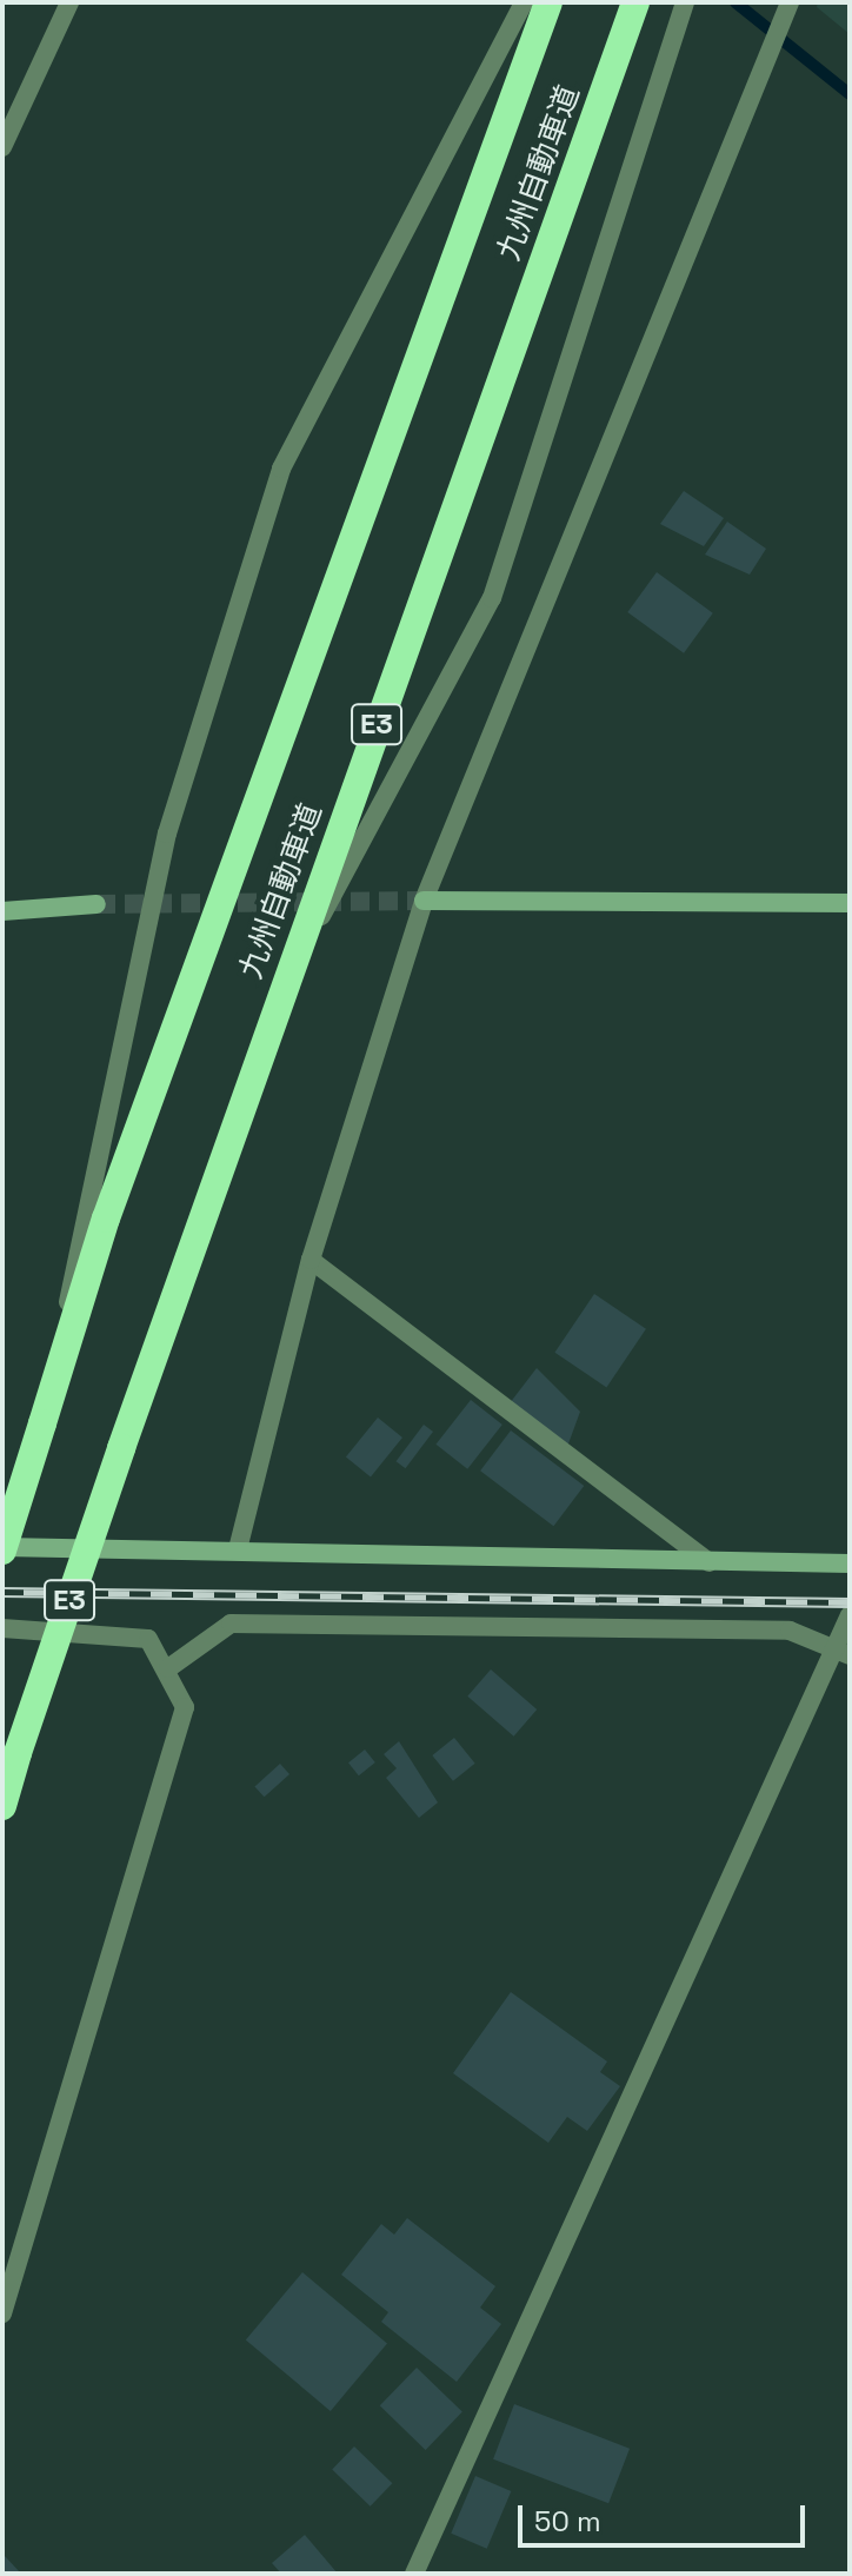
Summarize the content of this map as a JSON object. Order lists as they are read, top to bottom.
{
  "streets": {
    "highway": ["九州自動車道", "E3"]
  },
  "scale_bar": "50 m"
}
